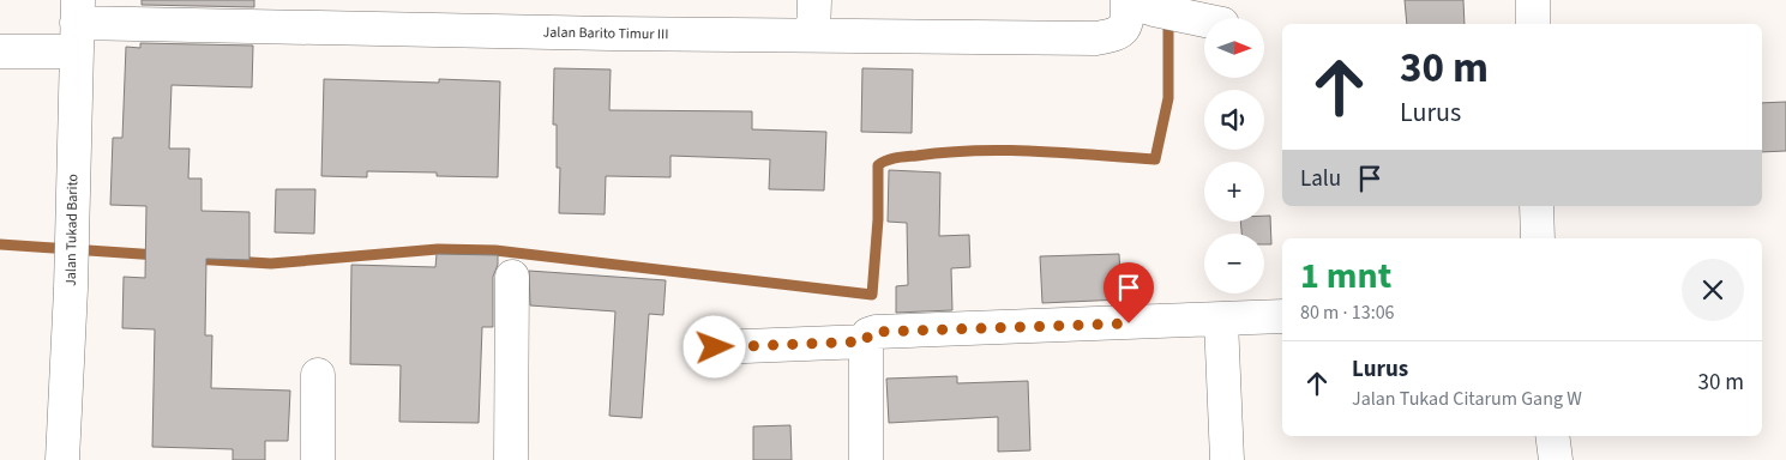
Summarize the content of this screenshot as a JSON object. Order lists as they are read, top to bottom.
{
  "streets": {
    "street": ["Jalan Barito Timur III", "Jalan Tukad Barito"]
  },
  "crossings": [
    ["Jalan Barito Timur III", "Jalan Tukad Barito"]
  ],
  "north": "right",
  "page": {
    "map_buttons": ["+", "−"],
    "turn": ["30 m", "Lurus"],
    "then": "Lalu",
    "heading": ["1 mnt", "80 m · 13:06"],
    "list": [
      {
        "name": "Lurus",
        "note": "Jalan Tukad Citarum Gang W",
        "value": "30 m"
      }
    ]
  }
}
